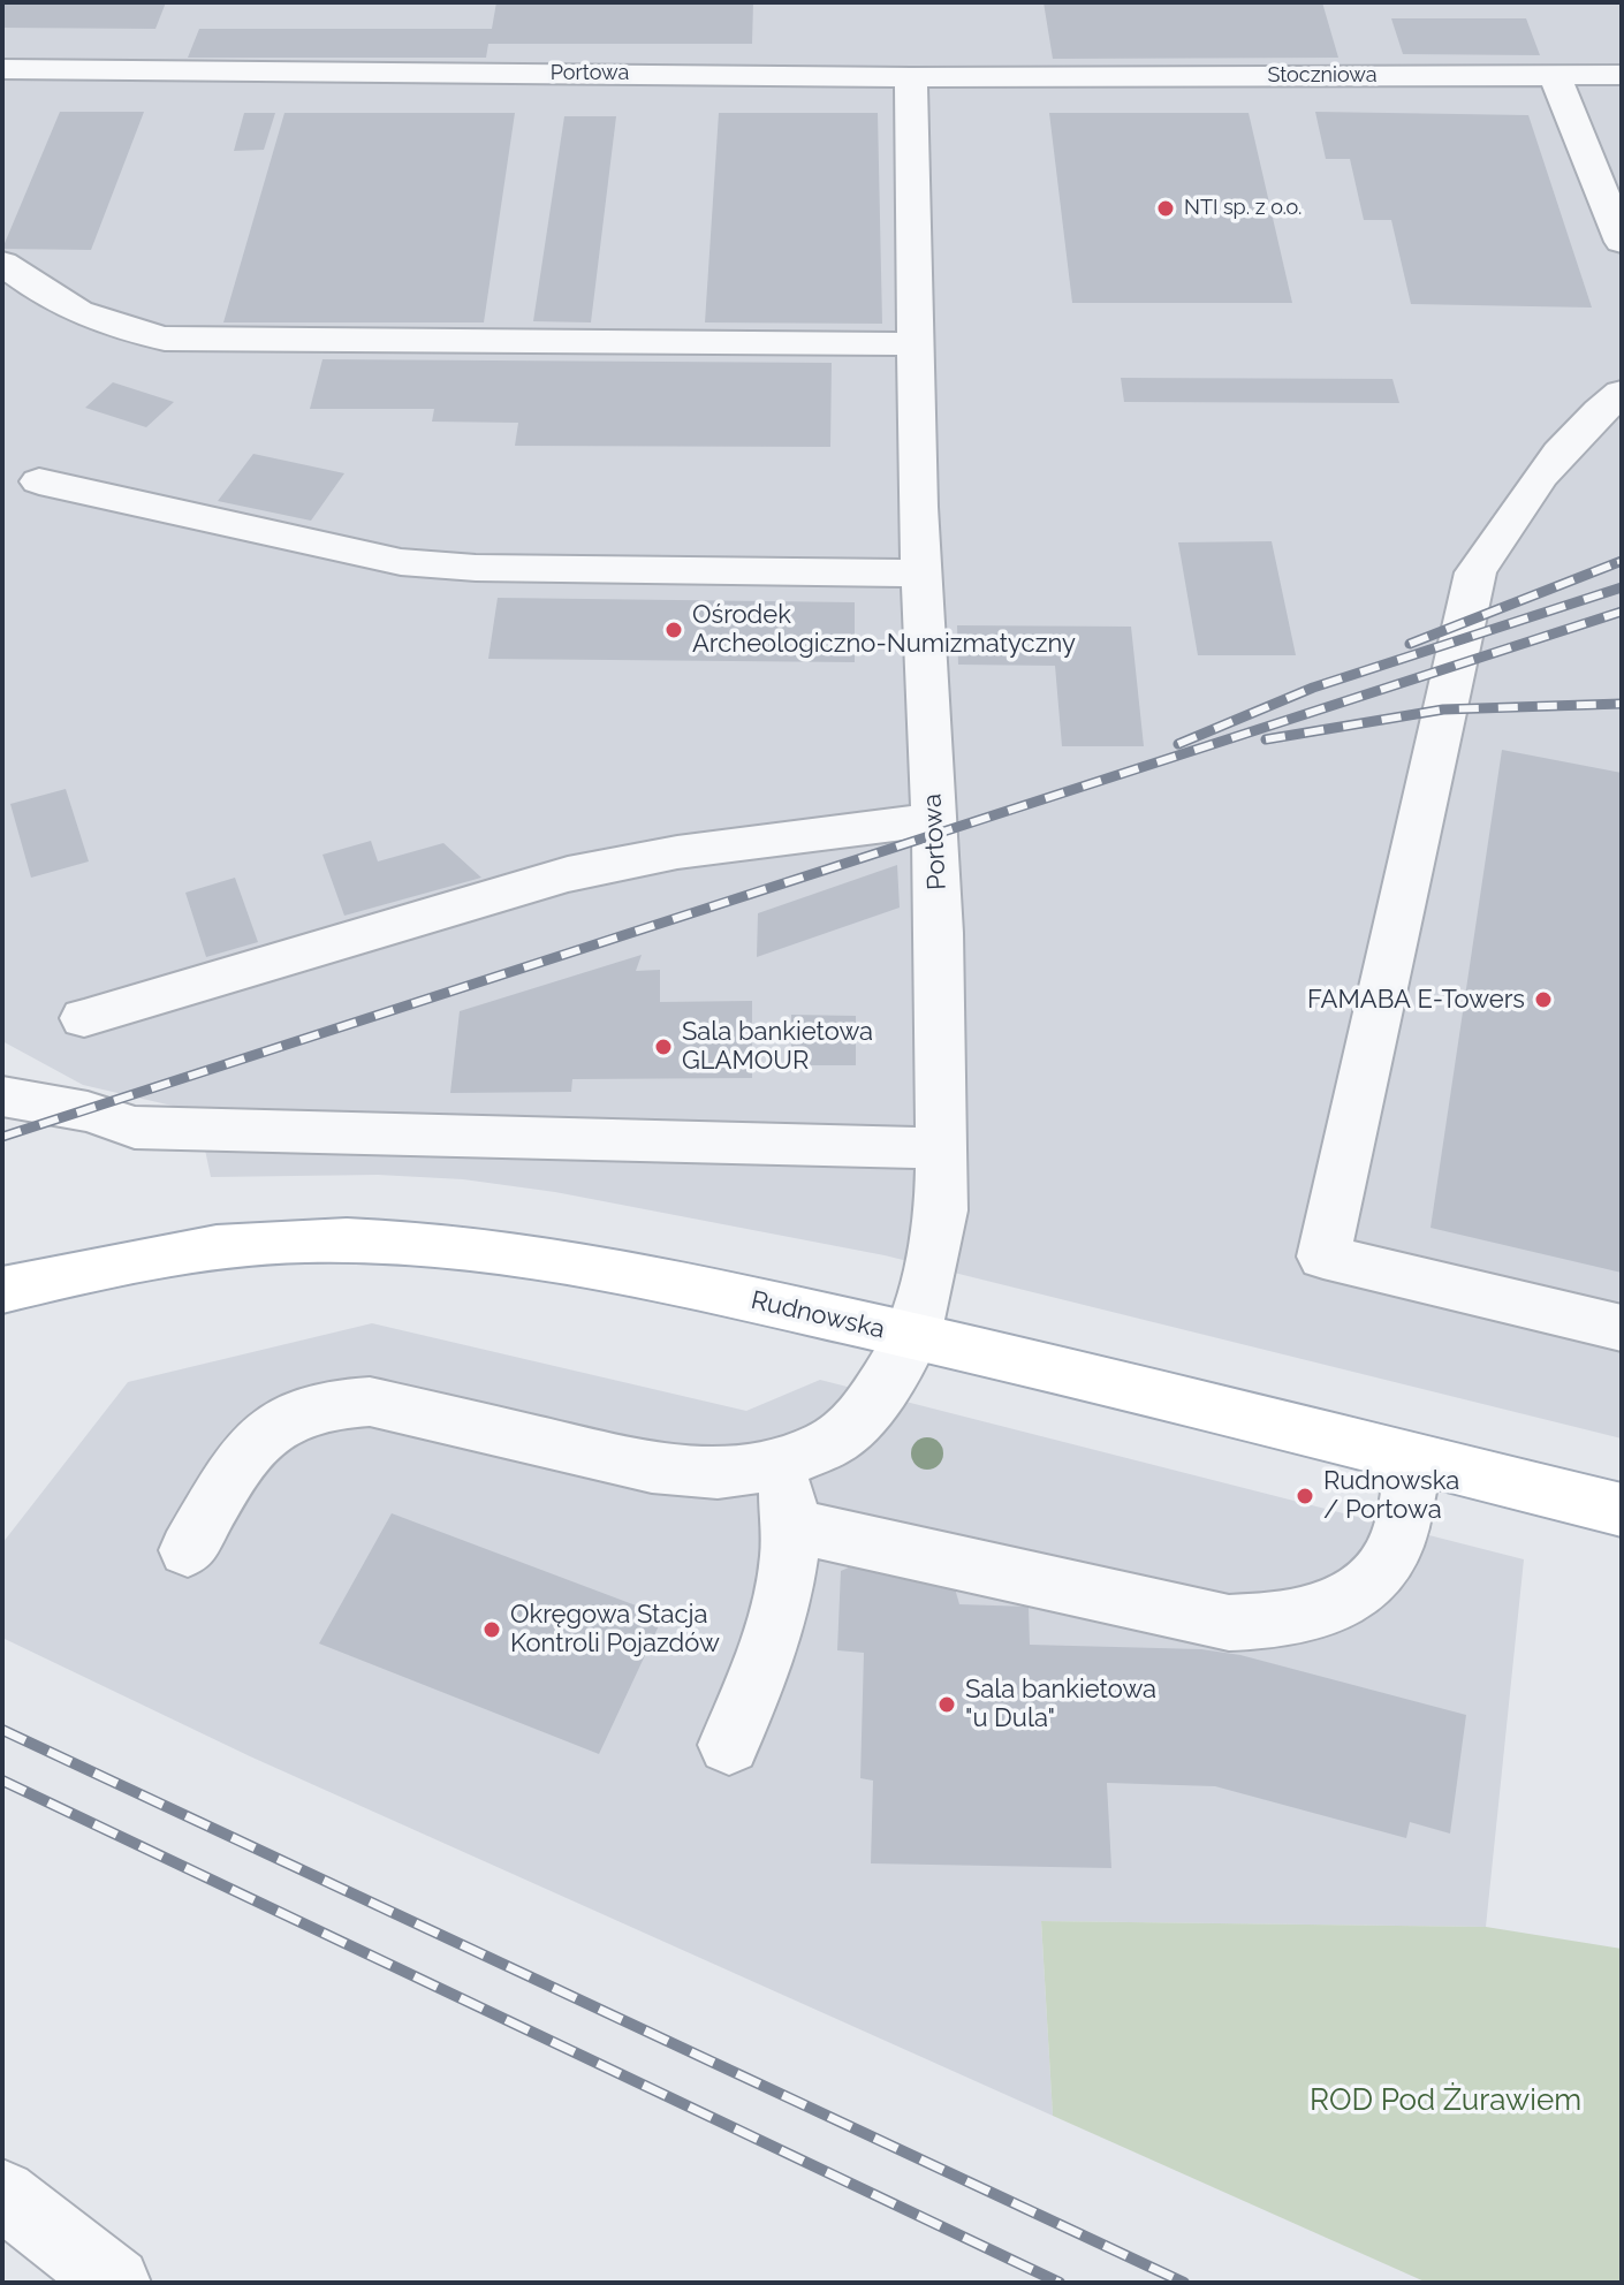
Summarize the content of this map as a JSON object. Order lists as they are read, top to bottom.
{
  "streets": {
    "main road": ["Rudnowska"],
    "street": ["Portowa", "Stoczniowa"]
  },
  "crossings": [
    ["Portowa", "Stoczniowa"],
    ["Portowa", "Rudnowska"]
  ],
  "parks": ["ROD Pod Żurawiem"],
  "places": [
    "NTI sp. z o.o.",
    "Ośrodek Archeologiczno-Numizmatyczny",
    "FAMABA E-Towers",
    "Sala bankietowa GLAMOUR",
    "Rudnowska / Portowa",
    "Okręgowa Stacja Kontroli Pojazdów",
    "Sala bankietowa \"u Dula\""
  ]
}
